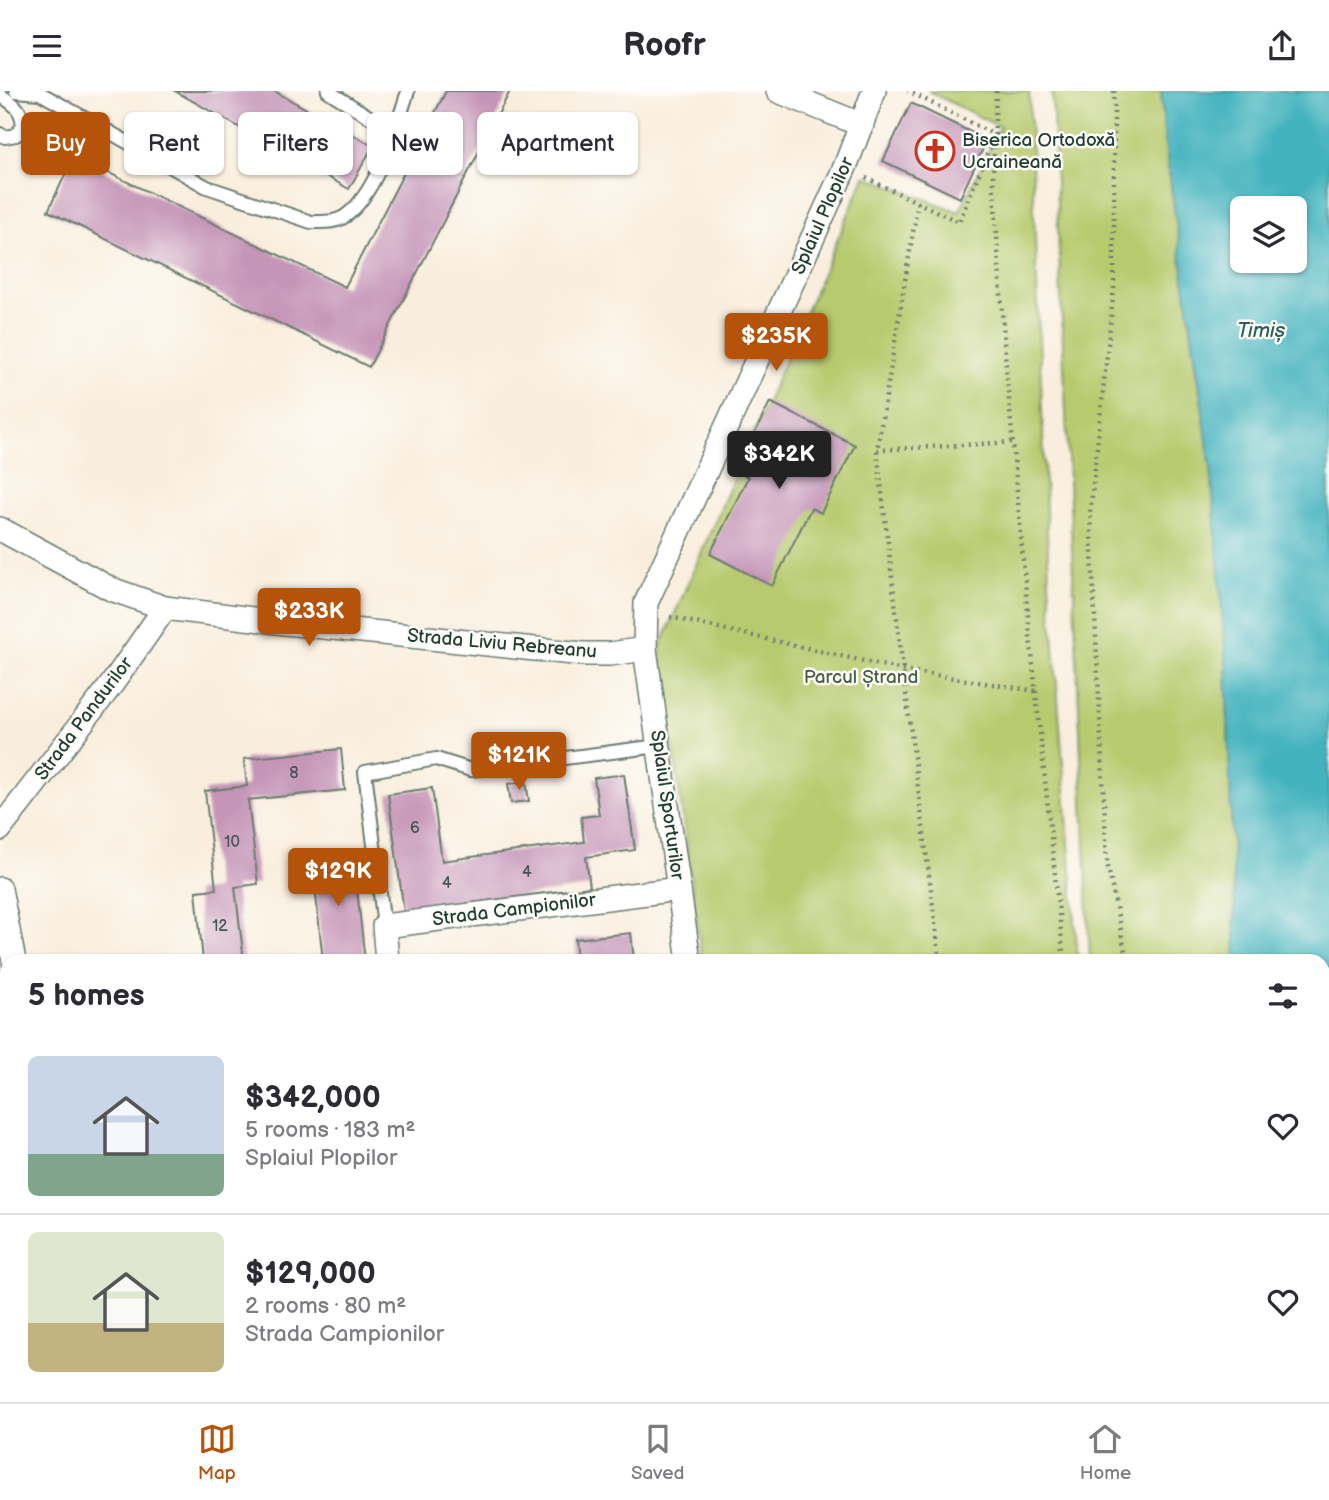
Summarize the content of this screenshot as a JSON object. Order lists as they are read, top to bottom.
{
  "streets": {
    "street": [
      "Splaiul Plopilor",
      "Strada Liviu Rebreanu",
      "Strada Pandurilor",
      "Splaiul Sporturilor",
      "Strada Campionilor"
    ]
  },
  "crossings": [
    ["Splaiul Plopilor", "Strada Liviu Rebreanu"],
    ["Splaiul Plopilor", "Splaiul Sporturilor"],
    ["Strada Liviu Rebreanu", "Strada Pandurilor"],
    ["Strada Liviu Rebreanu", "Splaiul Sporturilor"],
    ["Splaiul Sporturilor", "Strada Campionilor"]
  ],
  "water": ["Timiș"],
  "parks": ["Parcul Ștrand"],
  "places": {
    "church": ["Biserica Ortodoxă Ucraineană"]
  },
  "house_numbers": [
    "8",
    "6",
    "10",
    "4",
    "4",
    "12"
  ],
  "page": {
    "header": "Roofr",
    "chip": [
      "Buy",
      "Rent",
      "Filters",
      "New",
      "Apartment"
    ],
    "price": [
      "$235K",
      "$342K",
      "$233K",
      "$121K",
      "$129K"
    ],
    "heading": "5 homes",
    "list": [
      {
        "name": "$342,000",
        "note": "5 rooms · 183 m² · Splaiul Plopilor"
      },
      {
        "name": "$129,000",
        "note": "2 rooms · 80 m² · Strada Campionilor"
      }
    ],
    "tabs": ["Map", "Saved", "Home"]
  }
}
